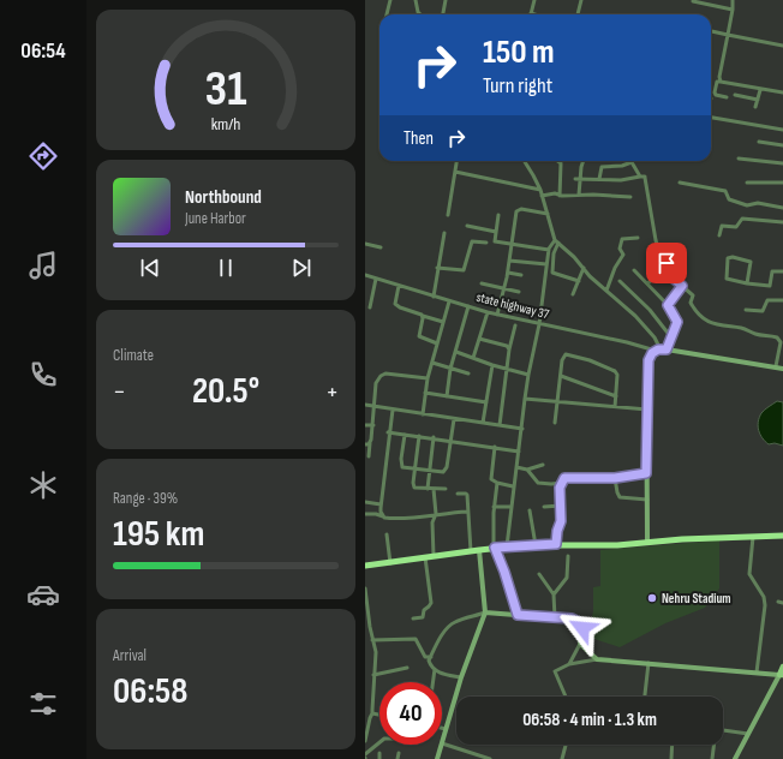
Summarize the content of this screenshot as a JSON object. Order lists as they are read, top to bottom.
{
  "streets": {
    "street": ["state highway 37"]
  },
  "places": ["Nehru Stadium"],
  "page": {
    "tabs": "06:54",
    "turn": ["150 m", "Turn right"],
    "then": "Then",
    "song": ["Northbound", "June Harbor"],
    "tile": [
      "Climate",
      ["Range · 39%", "195 km"],
      ["Arrival", "06:58"]
    ],
    "heat": ["−", "20.5°", "+"],
    "limit": "40",
    "trip": "06:58 · 4 min · 1.3 km",
    "gauge": ["31", "km/h"]
  }
}
